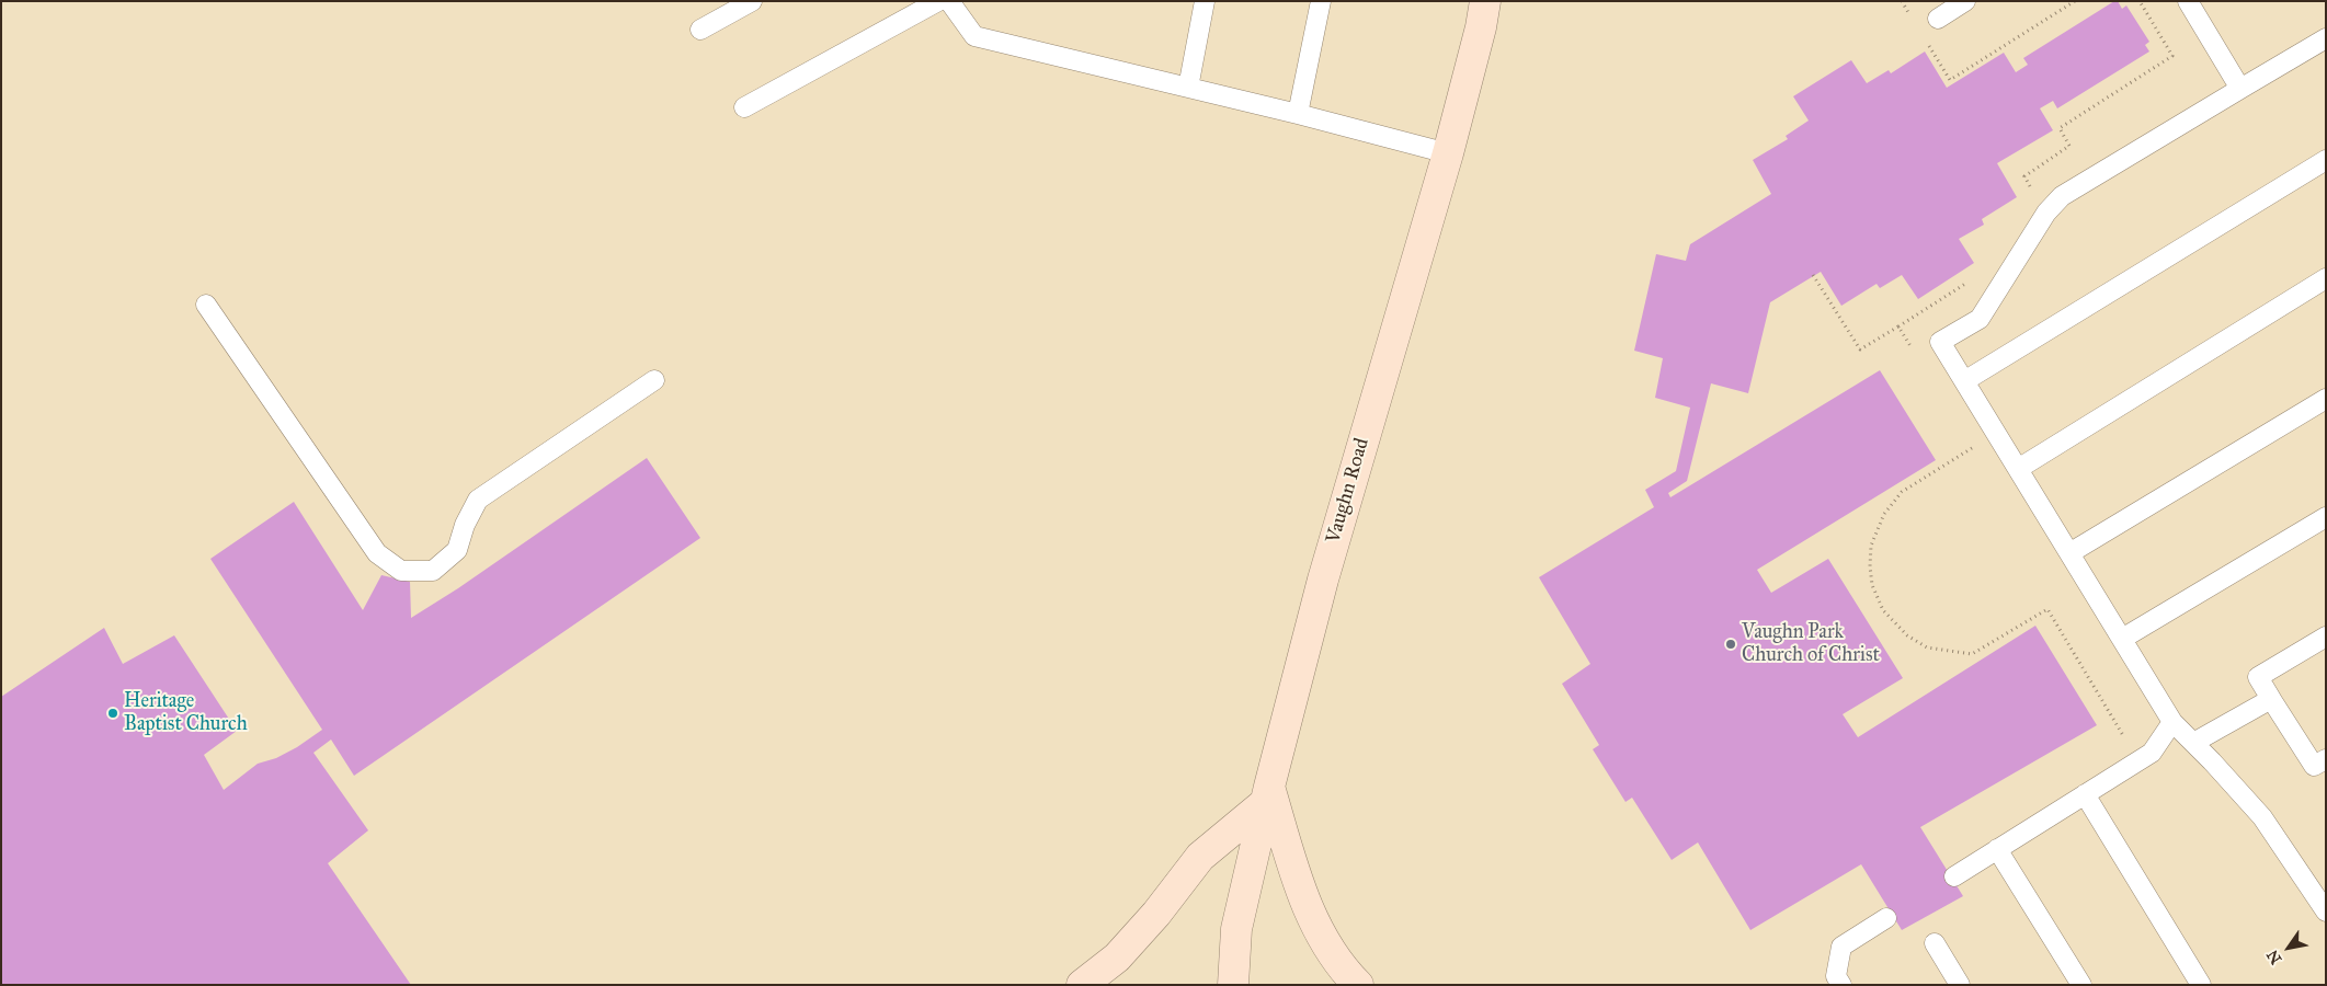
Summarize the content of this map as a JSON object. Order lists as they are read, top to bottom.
{
  "streets": {
    "main road": ["Vaughn Road"]
  },
  "places": ["Vaughn Park Church of Christ", "Heritage Baptist Church"],
  "north": "bottom left"
}
